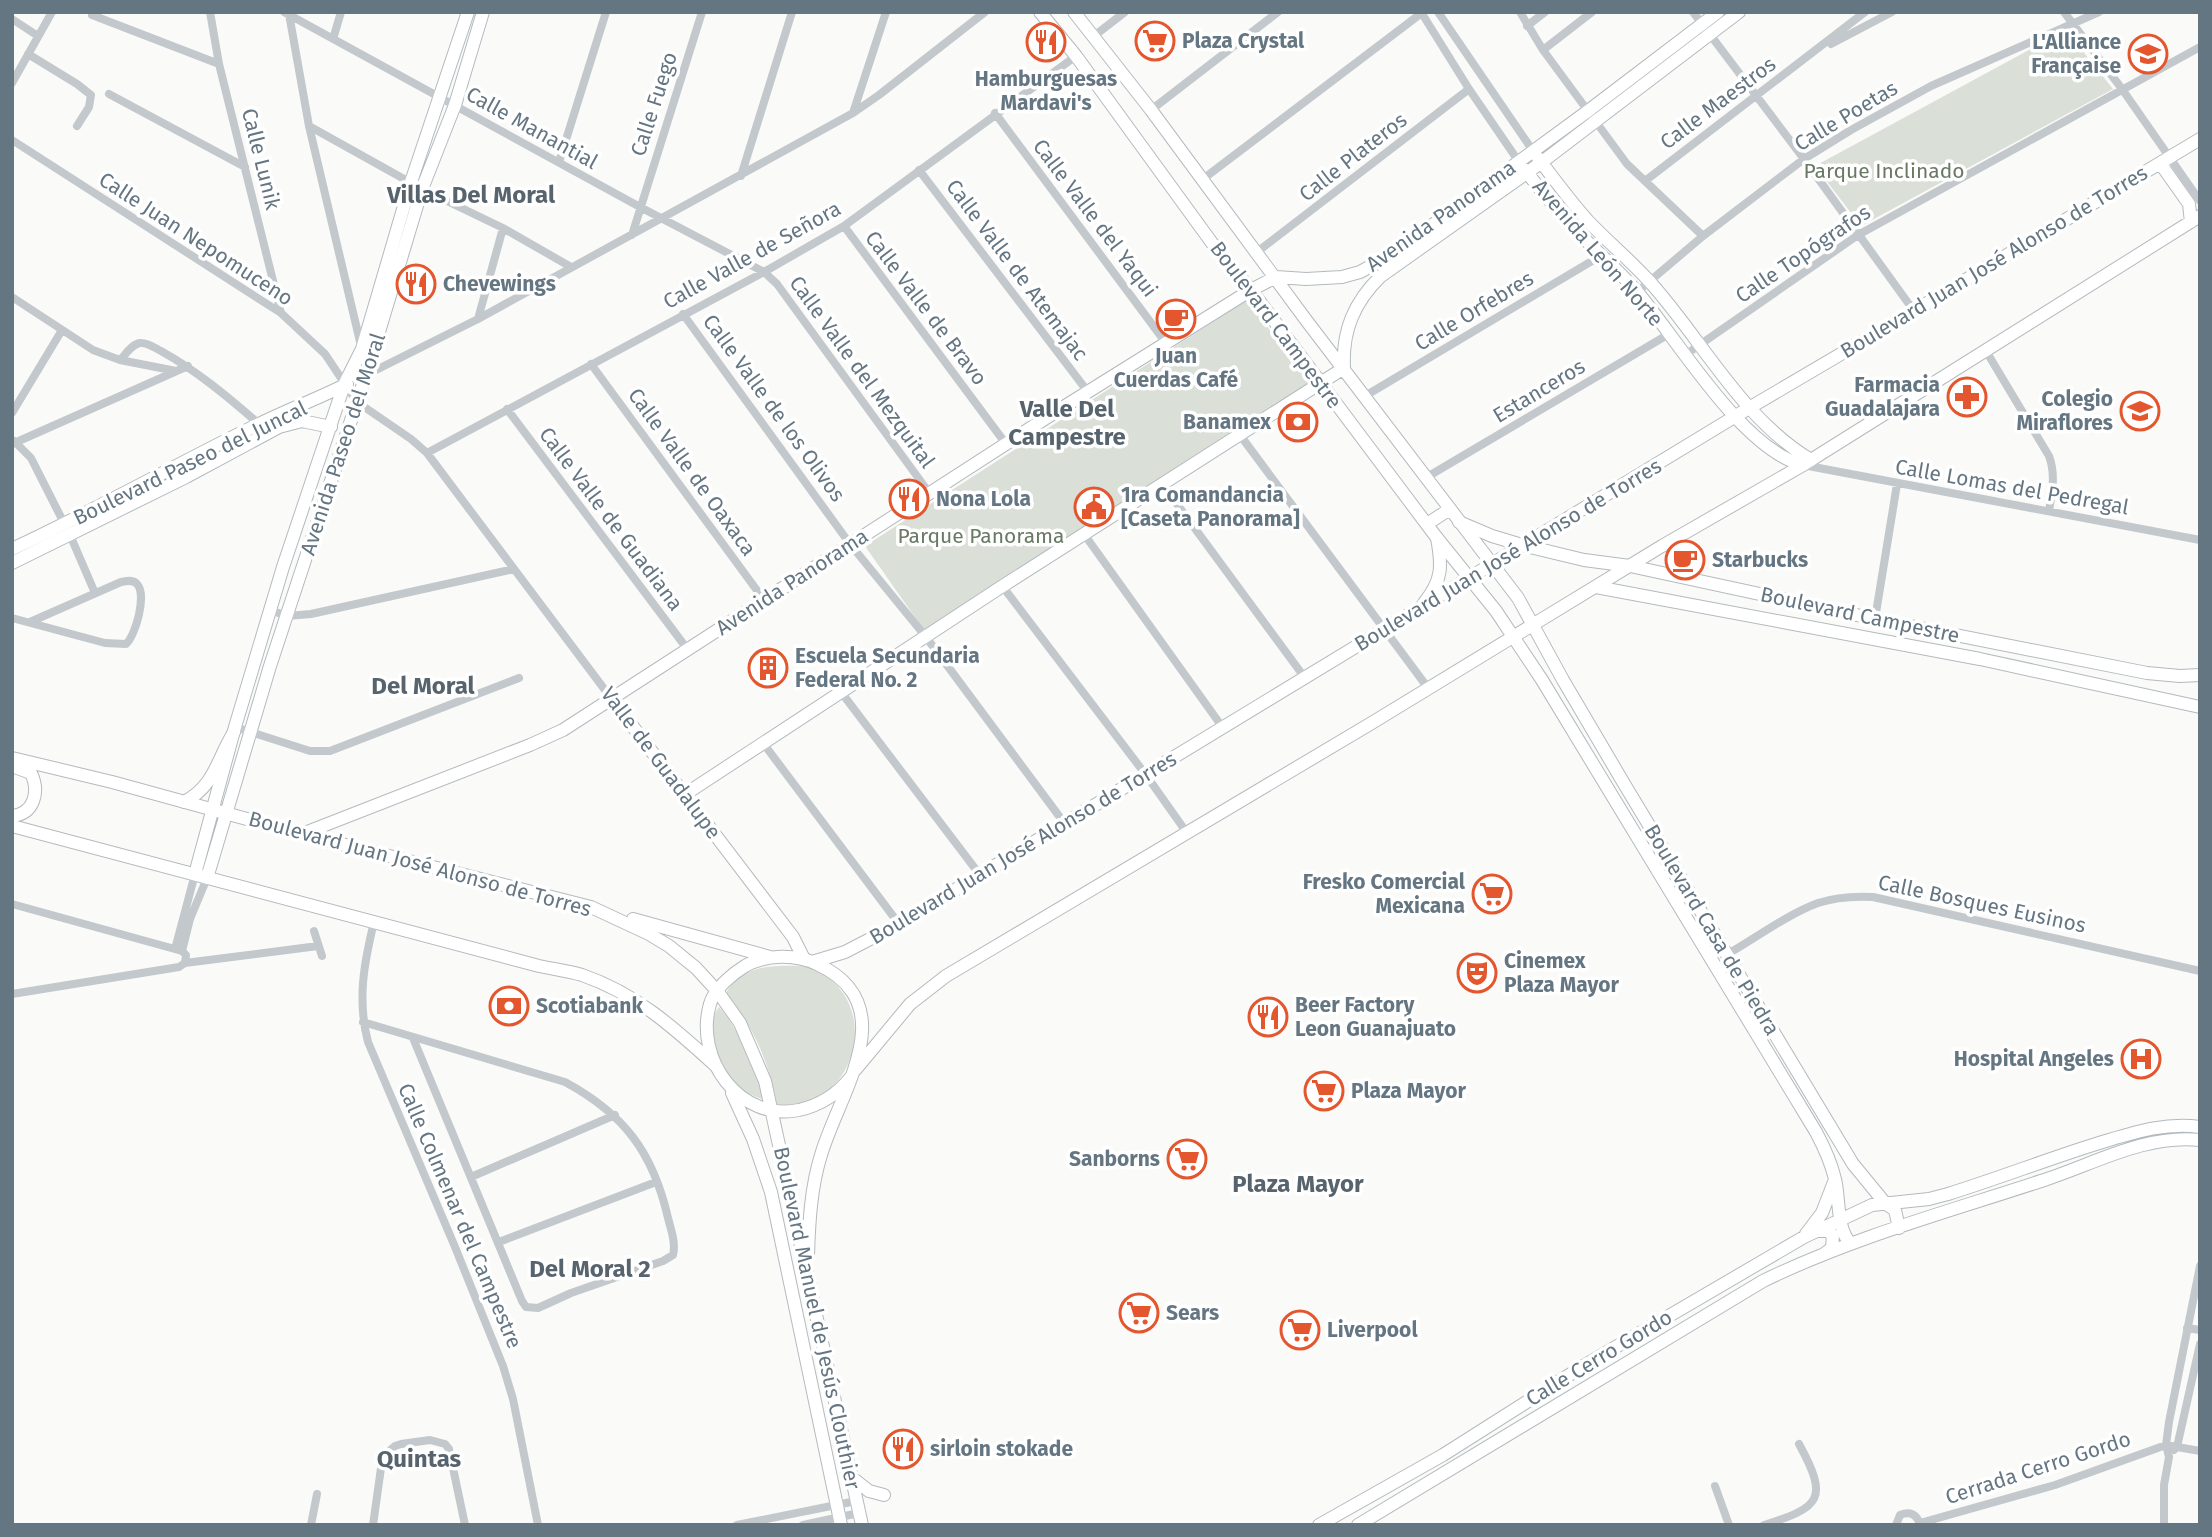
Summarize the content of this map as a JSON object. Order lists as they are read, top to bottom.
{
  "streets": {
    "main road": [
      "Avenida Panorama",
      "Avenida León Norte",
      "Boulevard Juan José Alonso de Torres",
      "Boulevard Campestre",
      "Avenida Paseo del Moral",
      "Boulevard Paseo del Juncal",
      "Valle de Guadalupe",
      "Boulevard Casa de Piedra",
      "Boulevard Manuel de Jesús Clouthier",
      "Calle Cerro Gordo"
    ],
    "street": [
      "Calle Maestros",
      "Calle Fuego",
      "Calle Poetas",
      "Calle Manantial",
      "Calle Plateros",
      "Calle Lunik",
      "Calle Valle del Yaqui",
      "Calle Juan Nepomuceno",
      "Calle Topógrafos",
      "Calle Valle de Señora",
      "Calle Valle de Atemajac",
      "Calle Valle de Bravo",
      "Calle Orfebres",
      "Calle Valle del Mezquital",
      "Estanceros",
      "Calle Valle de los Olivos",
      "Calle Valle de Oaxaca",
      "Calle Lomas del Pedregal",
      "Calle Valle de Guadiana",
      "Calle Bosques Eusinos",
      "Calle Colmenar del Campestre",
      "Cerrada Cerro Gordo"
    ]
  },
  "crossings": [
    ["Calle Fuego", "Calle Manantial"],
    ["Calle Poetas", "Avenida León Norte"],
    ["Calle Manantial", "Calle Valle de Señora"],
    ["Calle Manantial", "Calle Valle del Mezquital"],
    ["Calle Manantial", "Avenida Paseo del Moral"],
    ["Calle Plateros", "Avenida León Norte"],
    ["Calle Plateros", "Boulevard Campestre"],
    ["Calle Lunik", "Calle Juan Nepomuceno"],
    ["Avenida Panorama", "Calle Valle del Yaqui"],
    ["Avenida Panorama", "Avenida León Norte"],
    ["Avenida Panorama", "Boulevard Juan José Alonso de Torres"],
    ["Avenida Panorama", "Calle Valle de Atemajac"],
    ["Avenida Panorama", "Calle Valle de Bravo"],
    ["Avenida Panorama", "Boulevard Campestre"],
    ["Avenida Panorama", "Calle Valle del Mezquital"],
    ["Avenida Panorama", "Calle Valle de los Olivos"],
    ["Avenida Panorama", "Calle Valle de Oaxaca"],
    ["Avenida Panorama", "Calle Valle de Guadiana"],
    ["Avenida Panorama", "Valle de Guadalupe"],
    ["Calle Valle del Yaqui", "Calle Valle de Señora"],
    ["Calle Juan Nepomuceno", "Avenida Paseo del Moral"],
    ["Calle Juan Nepomuceno", "Boulevard Paseo del Juncal"],
    ["Calle Juan Nepomuceno", "Valle de Guadalupe"],
    ["Avenida León Norte", "Calle Topógrafos"],
    ["Avenida León Norte", "Boulevard Juan José Alonso de Torres"],
    ["Avenida León Norte", "Calle Orfebres"],
    ["Avenida León Norte", "Estanceros"],
    ["Avenida León Norte", "Calle Lomas del Pedregal"],
    ["Calle Valle de Señora", "Calle Valle de Atemajac"],
    ["Calle Valle de Señora", "Calle Valle de Bravo"],
    ["Calle Valle de Señora", "Boulevard Campestre"],
    ["Calle Valle de Señora", "Calle Valle del Mezquital"],
    ["Calle Valle de Señora", "Calle Valle de los Olivos"],
    ["Calle Valle de Señora", "Calle Valle de Oaxaca"],
    ["Calle Valle de Señora", "Calle Valle de Guadiana"],
    ["Calle Valle de Señora", "Valle de Guadalupe"],
    ["Boulevard Juan José Alonso de Torres", "Boulevard Campestre"],
    ["Boulevard Juan José Alonso de Torres", "Calle Valle de los Olivos"],
    ["Boulevard Juan José Alonso de Torres", "Avenida Paseo del Moral"],
    ["Boulevard Juan José Alonso de Torres", "Valle de Guadalupe"],
    ["Boulevard Juan José Alonso de Torres", "Boulevard Manuel de Jesús Clouthier"],
    ["Calle Orfebres", "Boulevard Campestre"],
    ["Boulevard Campestre", "Estanceros"],
    ["Boulevard Campestre", "Boulevard Casa de Piedra"],
    ["Avenida Paseo del Moral", "Boulevard Paseo del Juncal"],
    ["Avenida Paseo del Moral", "Valle de Guadalupe"],
    ["Boulevard Paseo del Juncal", "Valle de Guadalupe"],
    ["Valle de Guadalupe", "Boulevard Manuel de Jesús Clouthier"],
    ["Calle Bosques Eusinos", "Boulevard Casa de Piedra"],
    ["Boulevard Casa de Piedra", "Calle Cerro Gordo"]
  ],
  "districts": [
    "Villas Del Moral",
    "Valle Del Campestre",
    "Del Moral",
    "Plaza Mayor",
    "Del Moral 2",
    "Quintas"
  ],
  "parks": ["Parque Inclinado", "Parque Panorama"],
  "places": {
    "supermarket": [
      "Plaza Crystal",
      "Fresko Comercial Mexicana",
      "Plaza Mayor",
      "Sanborns",
      "Sears",
      "Liverpool"
    ],
    "restaurant": [
      "Hamburguesas Mardavi's",
      "Chevewings",
      "Nona Lola",
      "Beer Factory Leon Guanajuato",
      "sirloin stokade"
    ],
    "school or university": ["L'Alliance Française", "Colegio Miraflores"],
    "cafe": ["Juan Cuerdas Café", "Starbucks"],
    "pharmacy": ["Farmacia Guadalajara"],
    "bank": ["Banamex", "Scotiabank"],
    "public building": ["1ra Comandancia [Caseta Panorama]"],
    "building": ["Escuela Secundaria Federal No. 2"],
    "theatre": ["Cinemex Plaza Mayor"],
    "hospital": ["Hospital Angeles"]
  }
}
